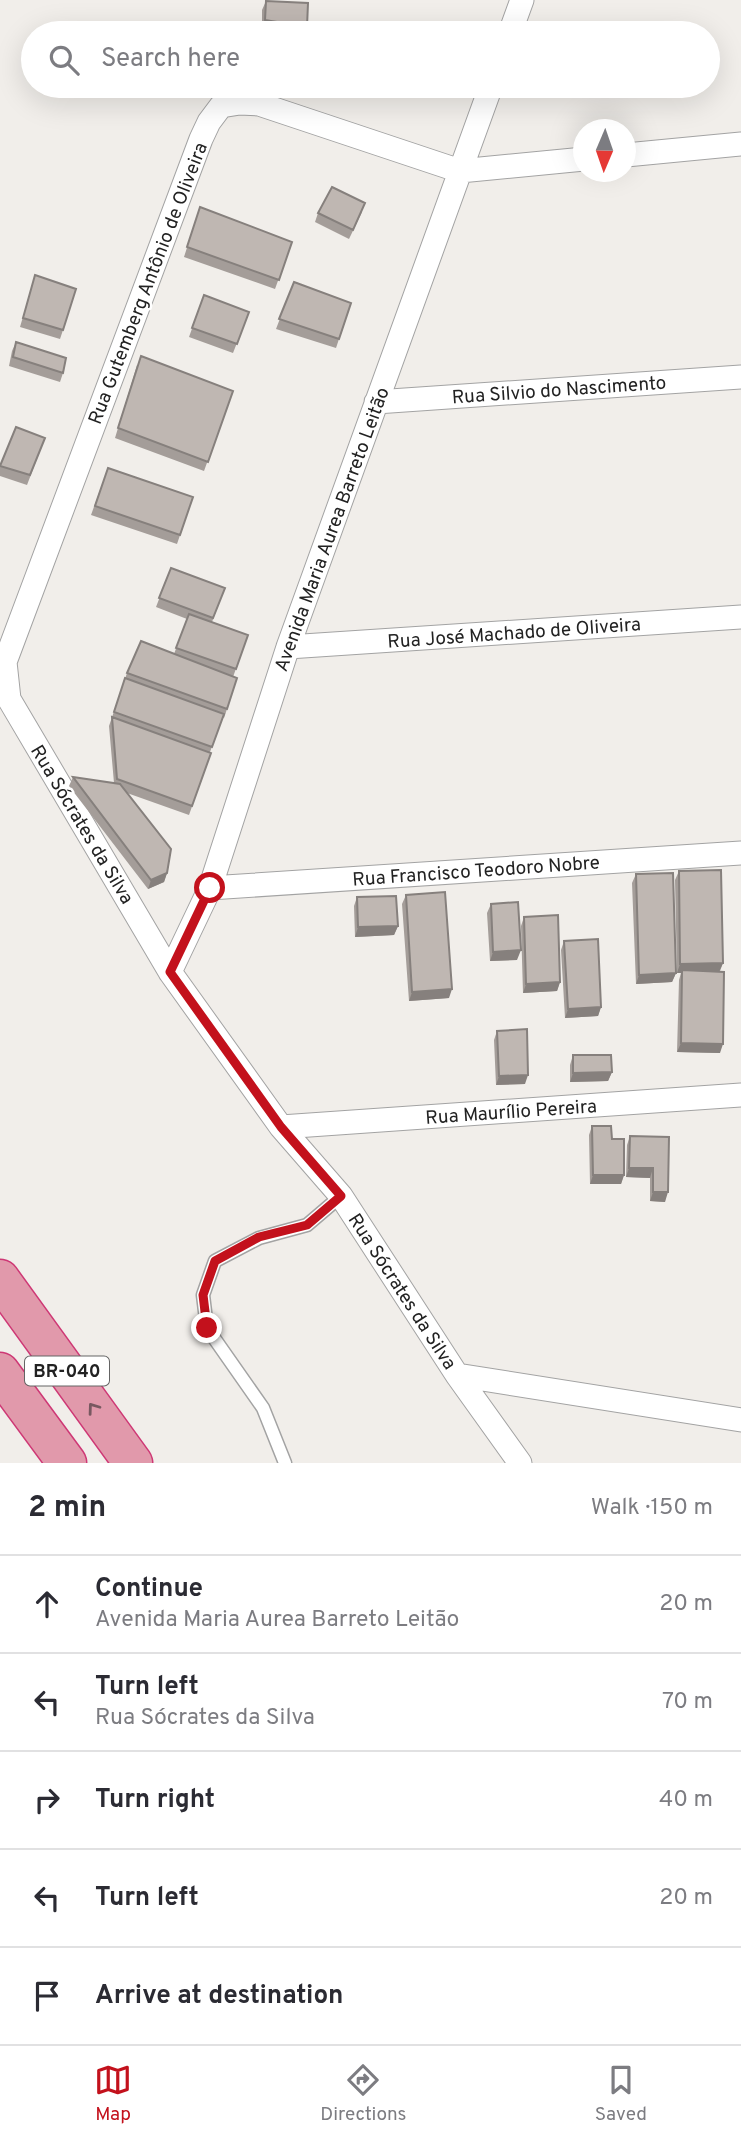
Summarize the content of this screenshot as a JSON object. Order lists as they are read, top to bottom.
{
  "streets": {
    "highway": ["BR-040"],
    "street": [
      "Rua Gutemberg Antônio de Oliveira",
      "Rua Silvio do Nascimento",
      "Avenida Maria Aurea Barreto Leitão",
      "Rua José Machado de Oliveira",
      "Rua Sócrates da Silva",
      "Rua Francisco Teodoro Nobre",
      "Rua Maurílio Pereira"
    ]
  },
  "crossings": [
    ["Rua Gutemberg Antônio de Oliveira", "Avenida Maria Aurea Barreto Leitão"],
    ["Rua Gutemberg Antônio de Oliveira", "Rua Sócrates da Silva"],
    ["Rua Silvio do Nascimento", "Avenida Maria Aurea Barreto Leitão"],
    ["Avenida Maria Aurea Barreto Leitão", "Rua José Machado de Oliveira"],
    ["Avenida Maria Aurea Barreto Leitão", "Rua Sócrates da Silva"],
    ["Avenida Maria Aurea Barreto Leitão", "Rua Francisco Teodoro Nobre"],
    ["Rua Sócrates da Silva", "Rua Maurílio Pereira"]
  ],
  "north": "bottom",
  "page": {
    "search": "Search here",
    "heading": ["2 min", "Walk · 150 m"],
    "list": [
      ["Continue", "Avenida Maria Aurea Barreto Leitão", "20 m"],
      ["Turn left", "Rua Sócrates da Silva", "70 m"],
      ["Turn right", "40 m"],
      ["Turn left", "20 m"],
      "Arrive at destination"
    ],
    "nav": ["Map", "Directions", "Saved"]
  }
}
